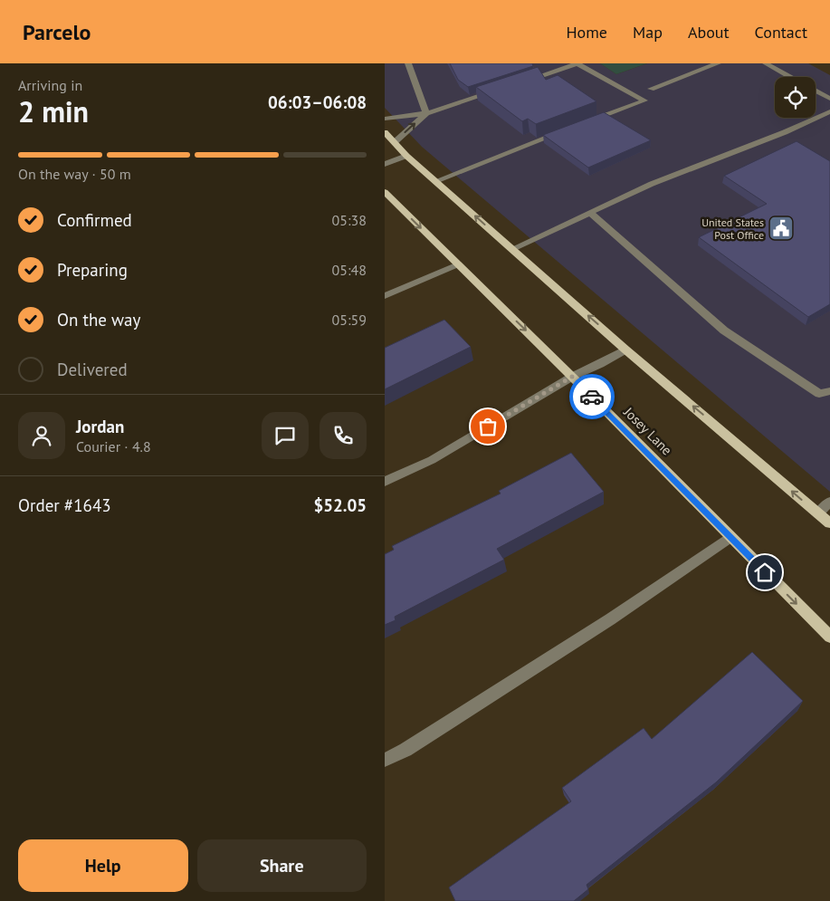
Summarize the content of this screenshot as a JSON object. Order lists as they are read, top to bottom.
{
  "streets": {
    "main road": ["Josey Lane"]
  },
  "places": {
    "public building": ["United States Post Office"]
  },
  "page": {
    "header": "Parcelo",
    "nav": [
      "Home",
      "Map",
      "About",
      "Contact"
    ],
    "heading": ["2 min", "Arriving in", "06:03–06:08"],
    "panel": [
      "Jordan",
      "Courier · 4.8",
      "Order #1643",
      "$52.05"
    ],
    "bar": "On the way · 50 m",
    "list": [
      ["Confirmed", "05:38"],
      ["Preparing", "05:48"],
      ["On the way", "05:59"],
      "Delivered"
    ],
    "buttons": ["Help", "Share"]
  }
}
